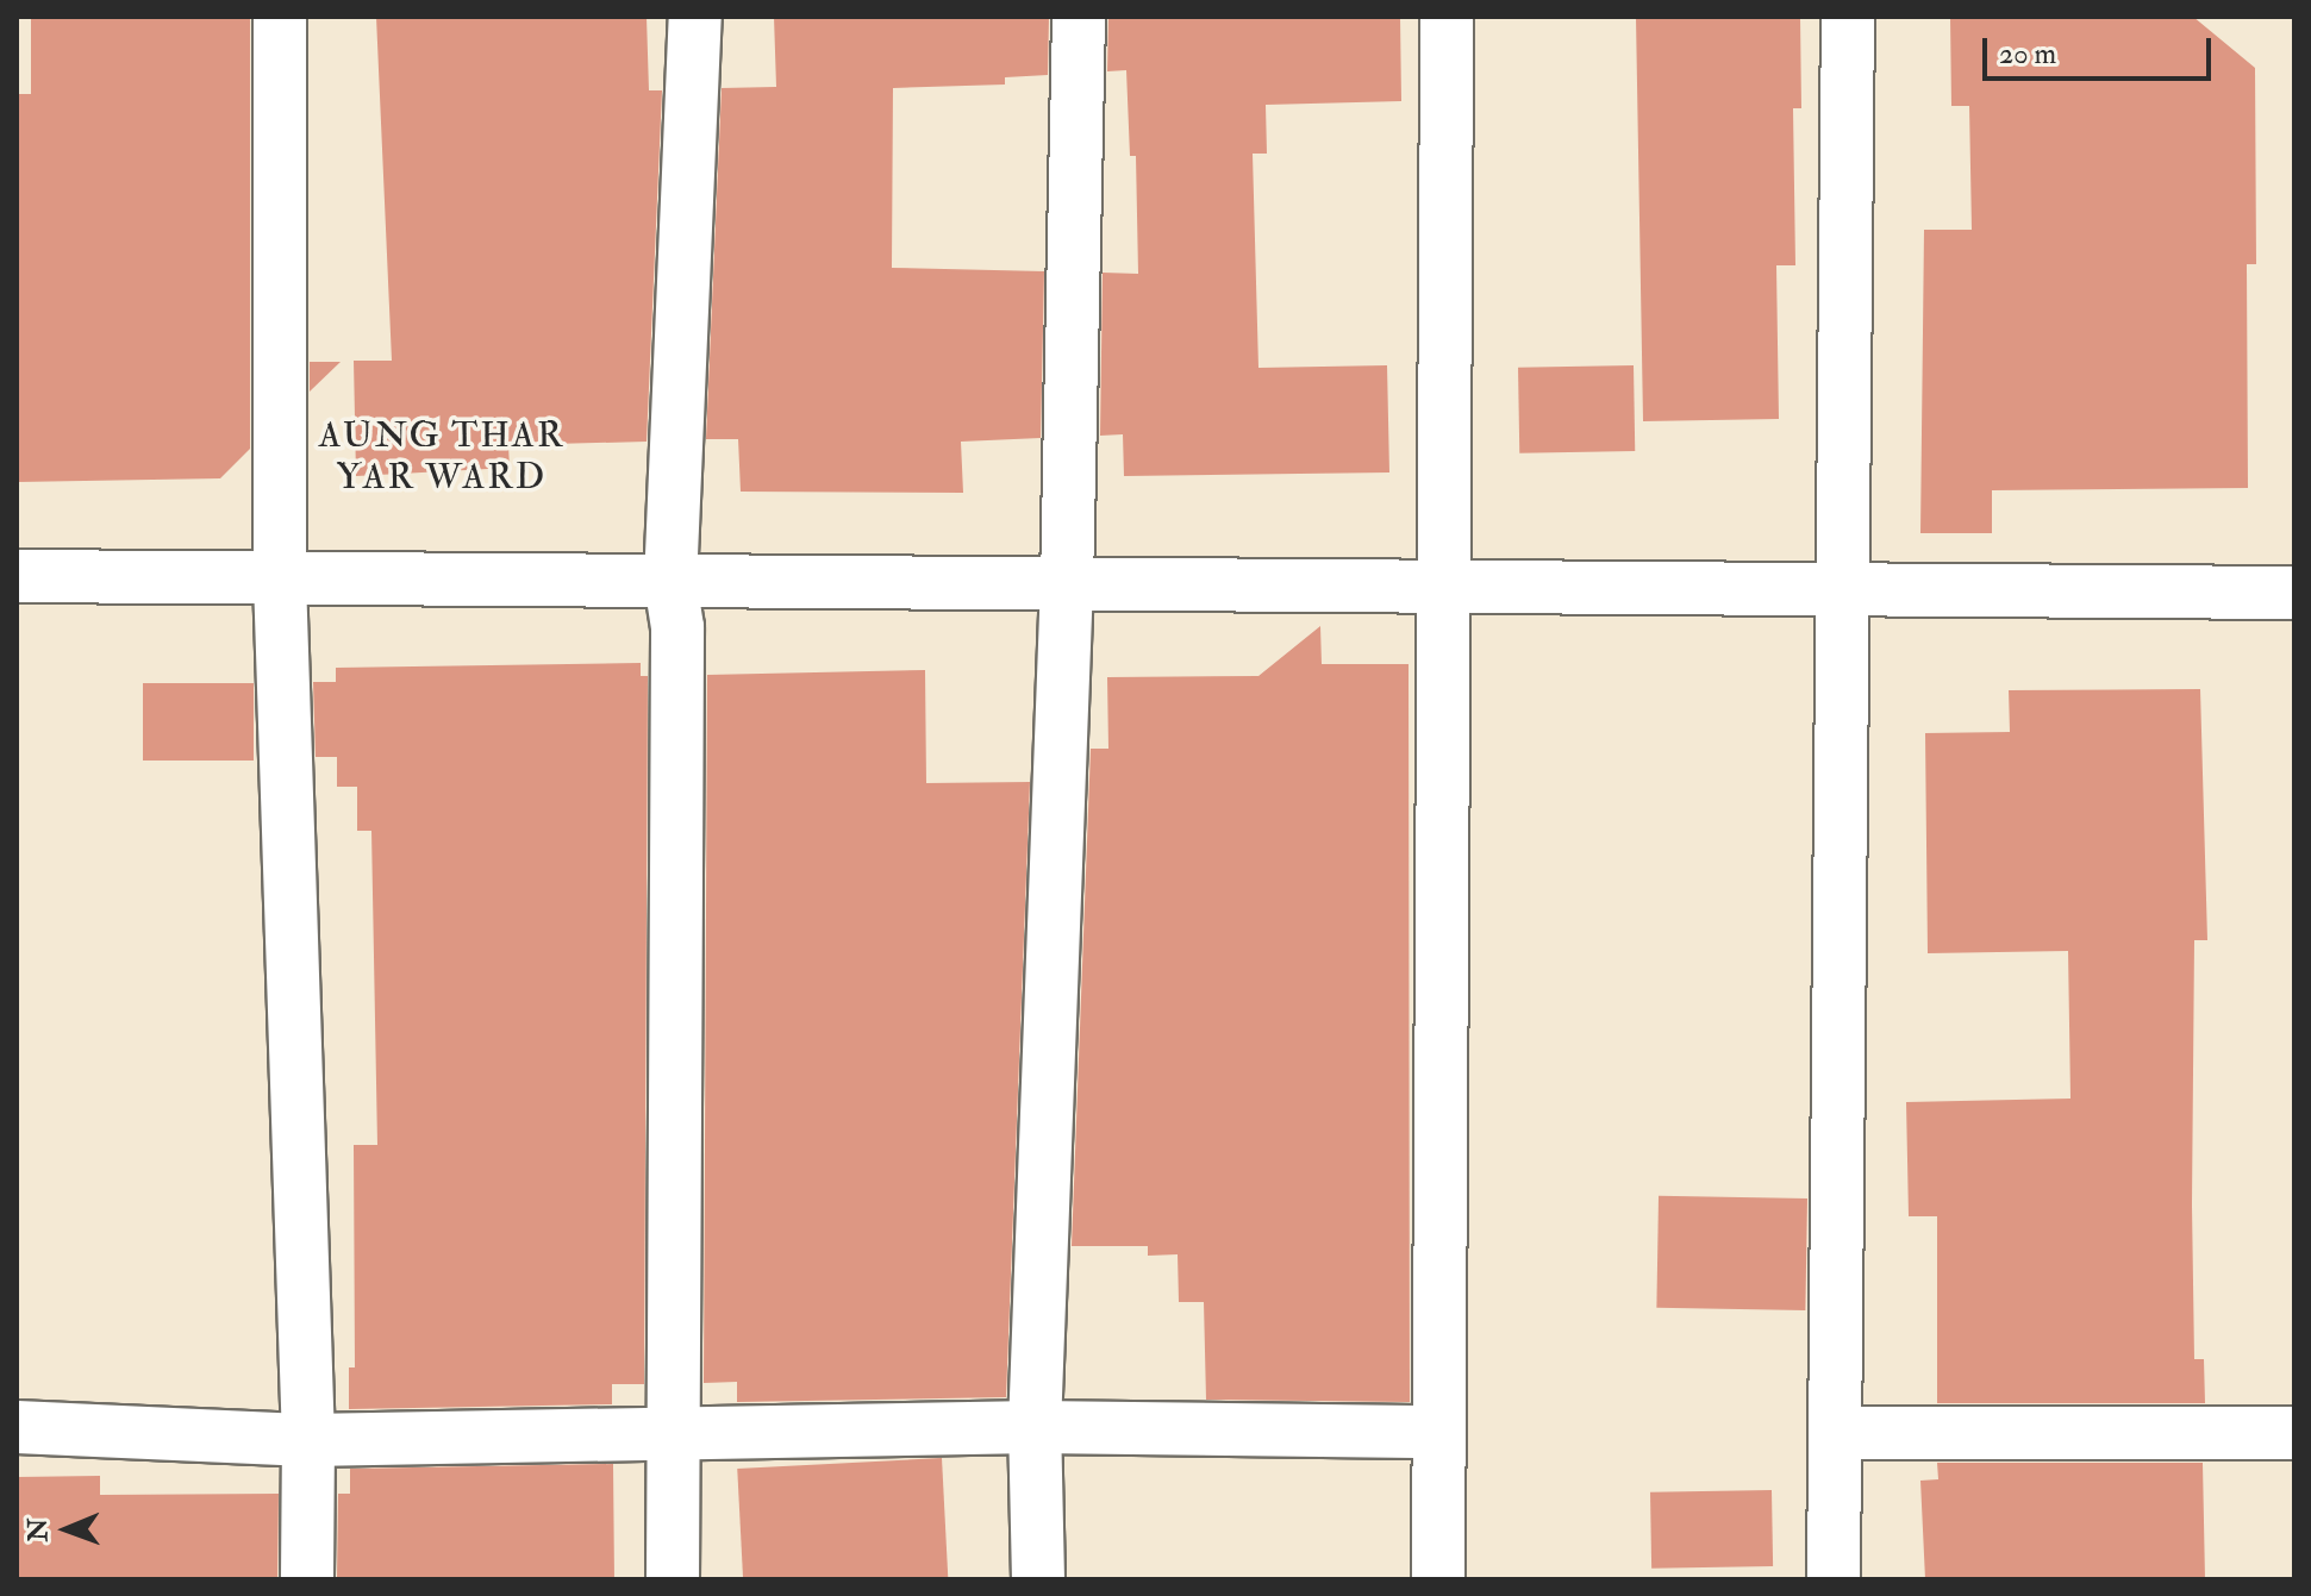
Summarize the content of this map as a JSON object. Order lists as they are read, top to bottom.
{
  "districts": ["AUNG THAR YAR WARD"],
  "scale_bar": "20 m",
  "north": "left"
}
